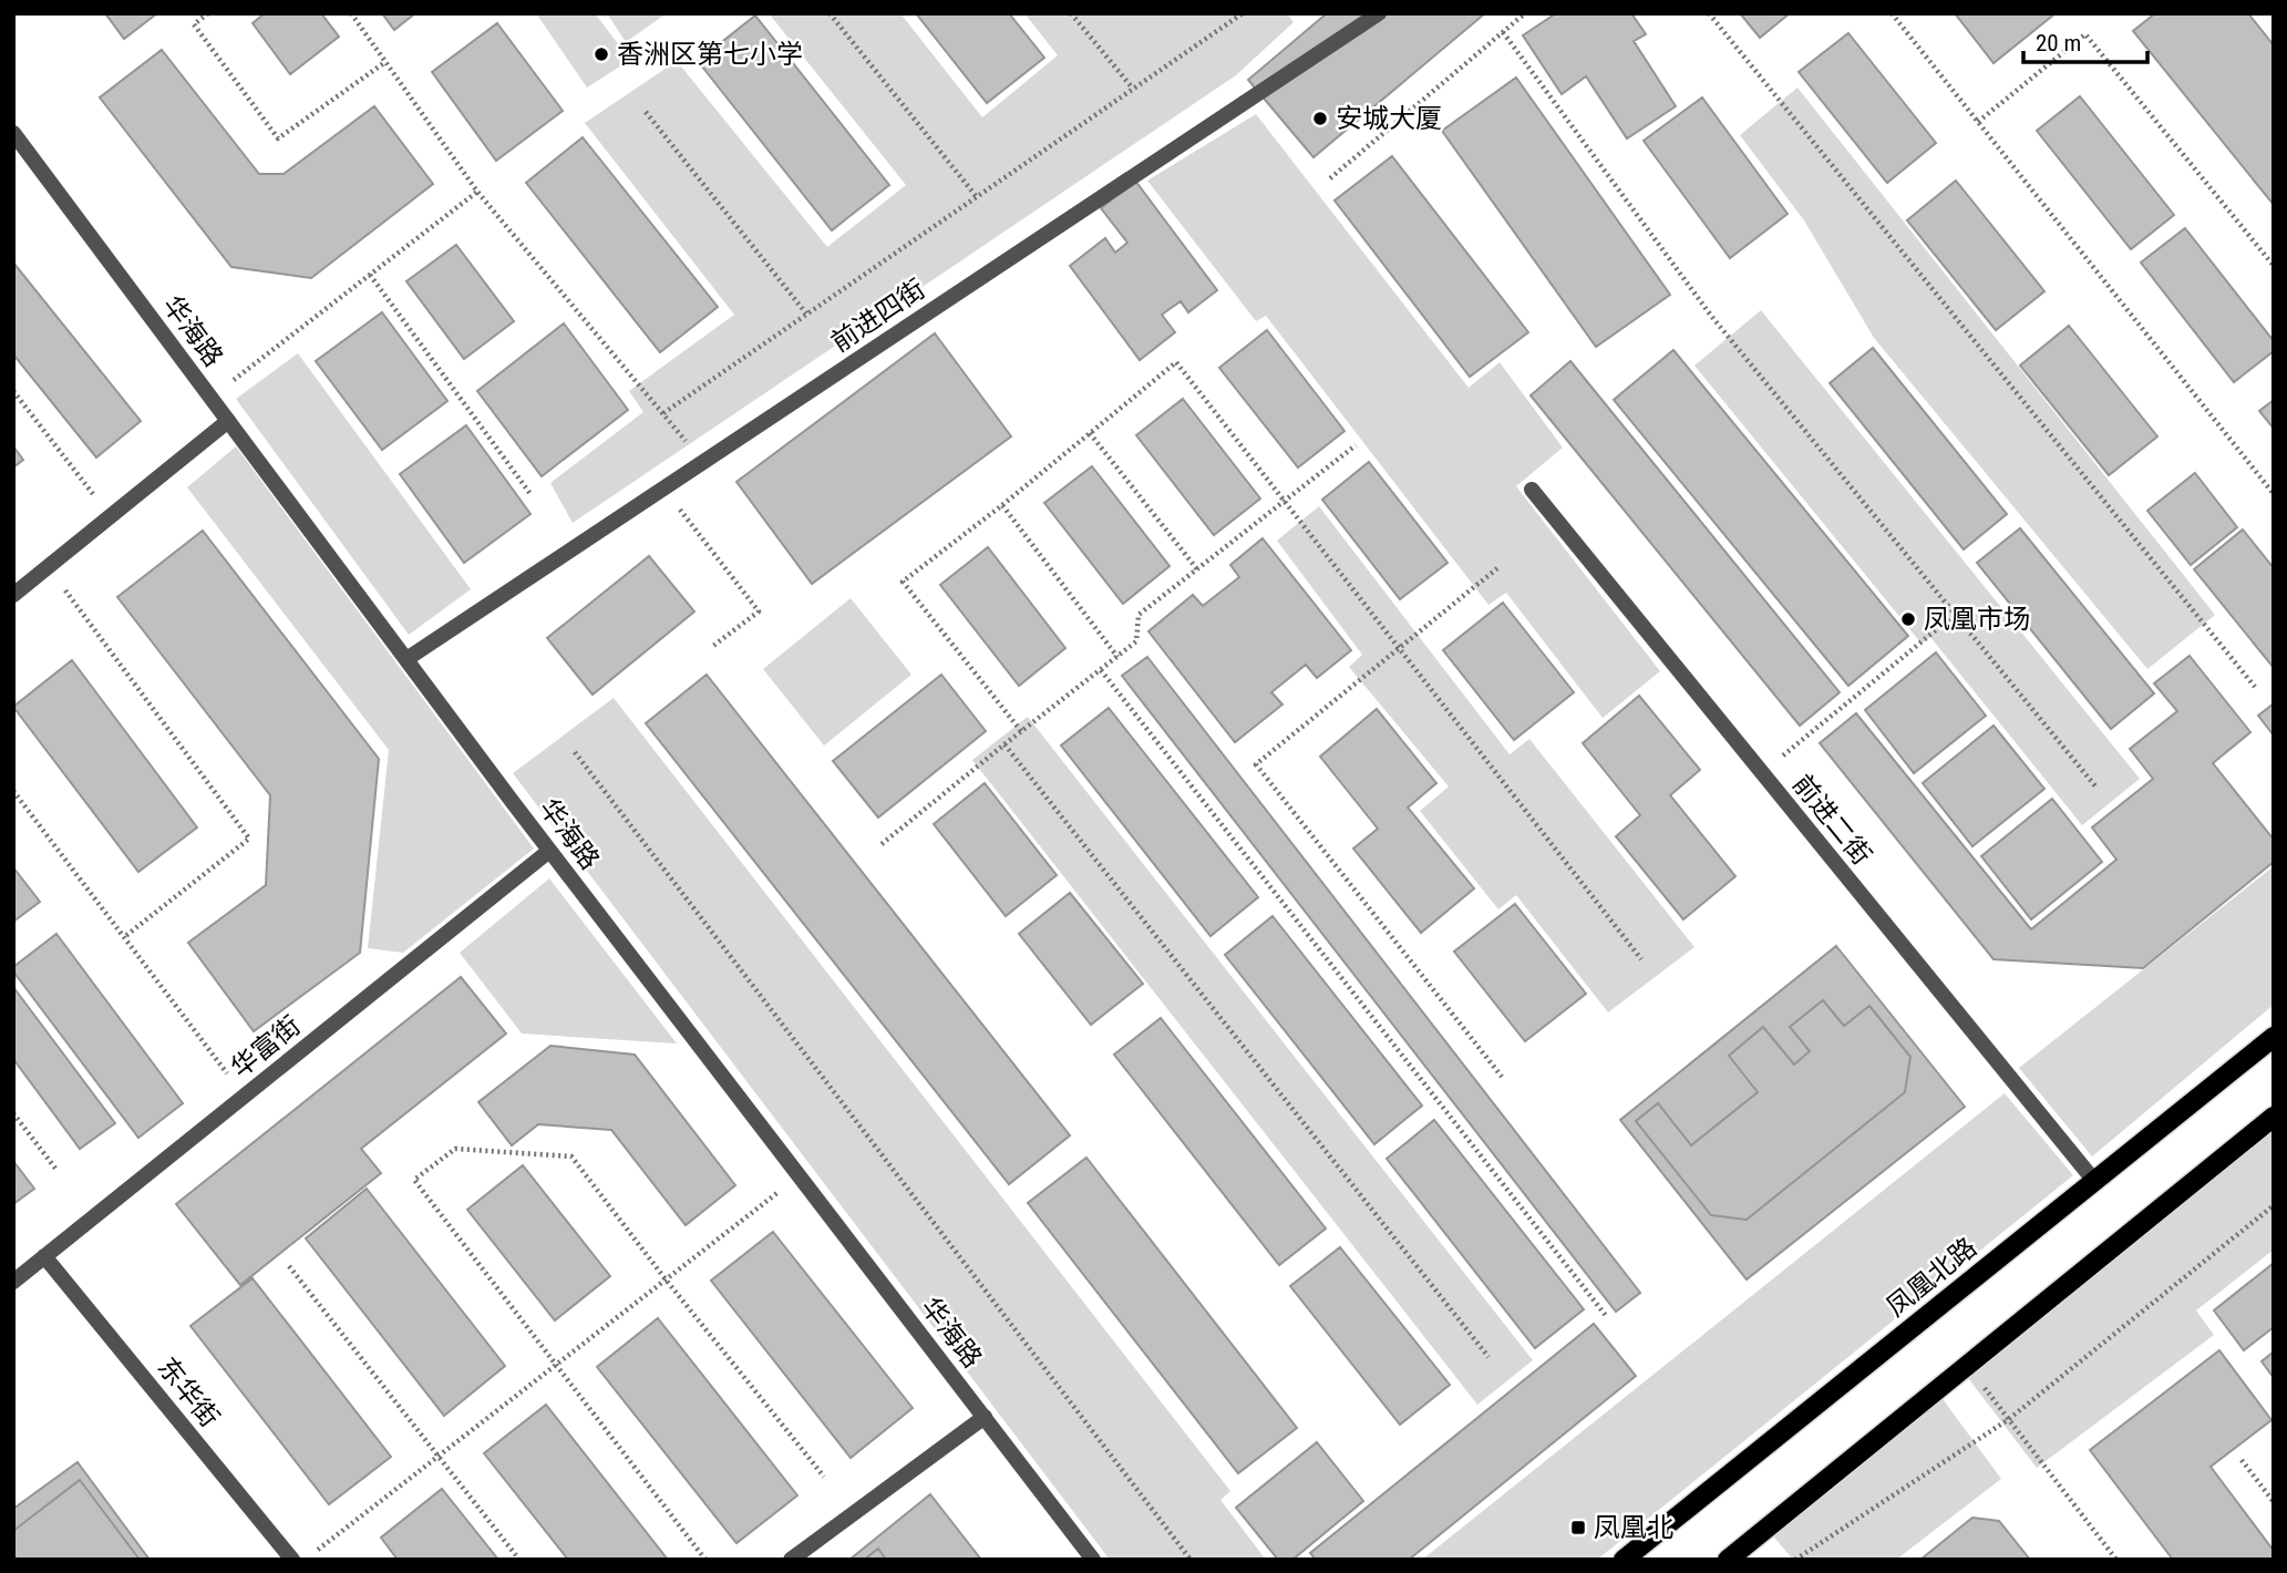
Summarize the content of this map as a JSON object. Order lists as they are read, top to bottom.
{
  "streets": {
    "main road": ["凤凰北路"],
    "street": [
      "前进四街",
      "华海路",
      "前进二街",
      "华富街",
      "东华街"
    ]
  },
  "crossings": [
    ["前进四街", "华海路"],
    ["华海路", "华富街"],
    ["前进二街", "凤凰北路"],
    ["华富街", "东华街"]
  ],
  "places": {
    "other": ["香洲区第七小学", "安城大厦", "凤凰市场"],
    "transit": ["凤凰北"]
  },
  "scale_bar": "20 m"
}
